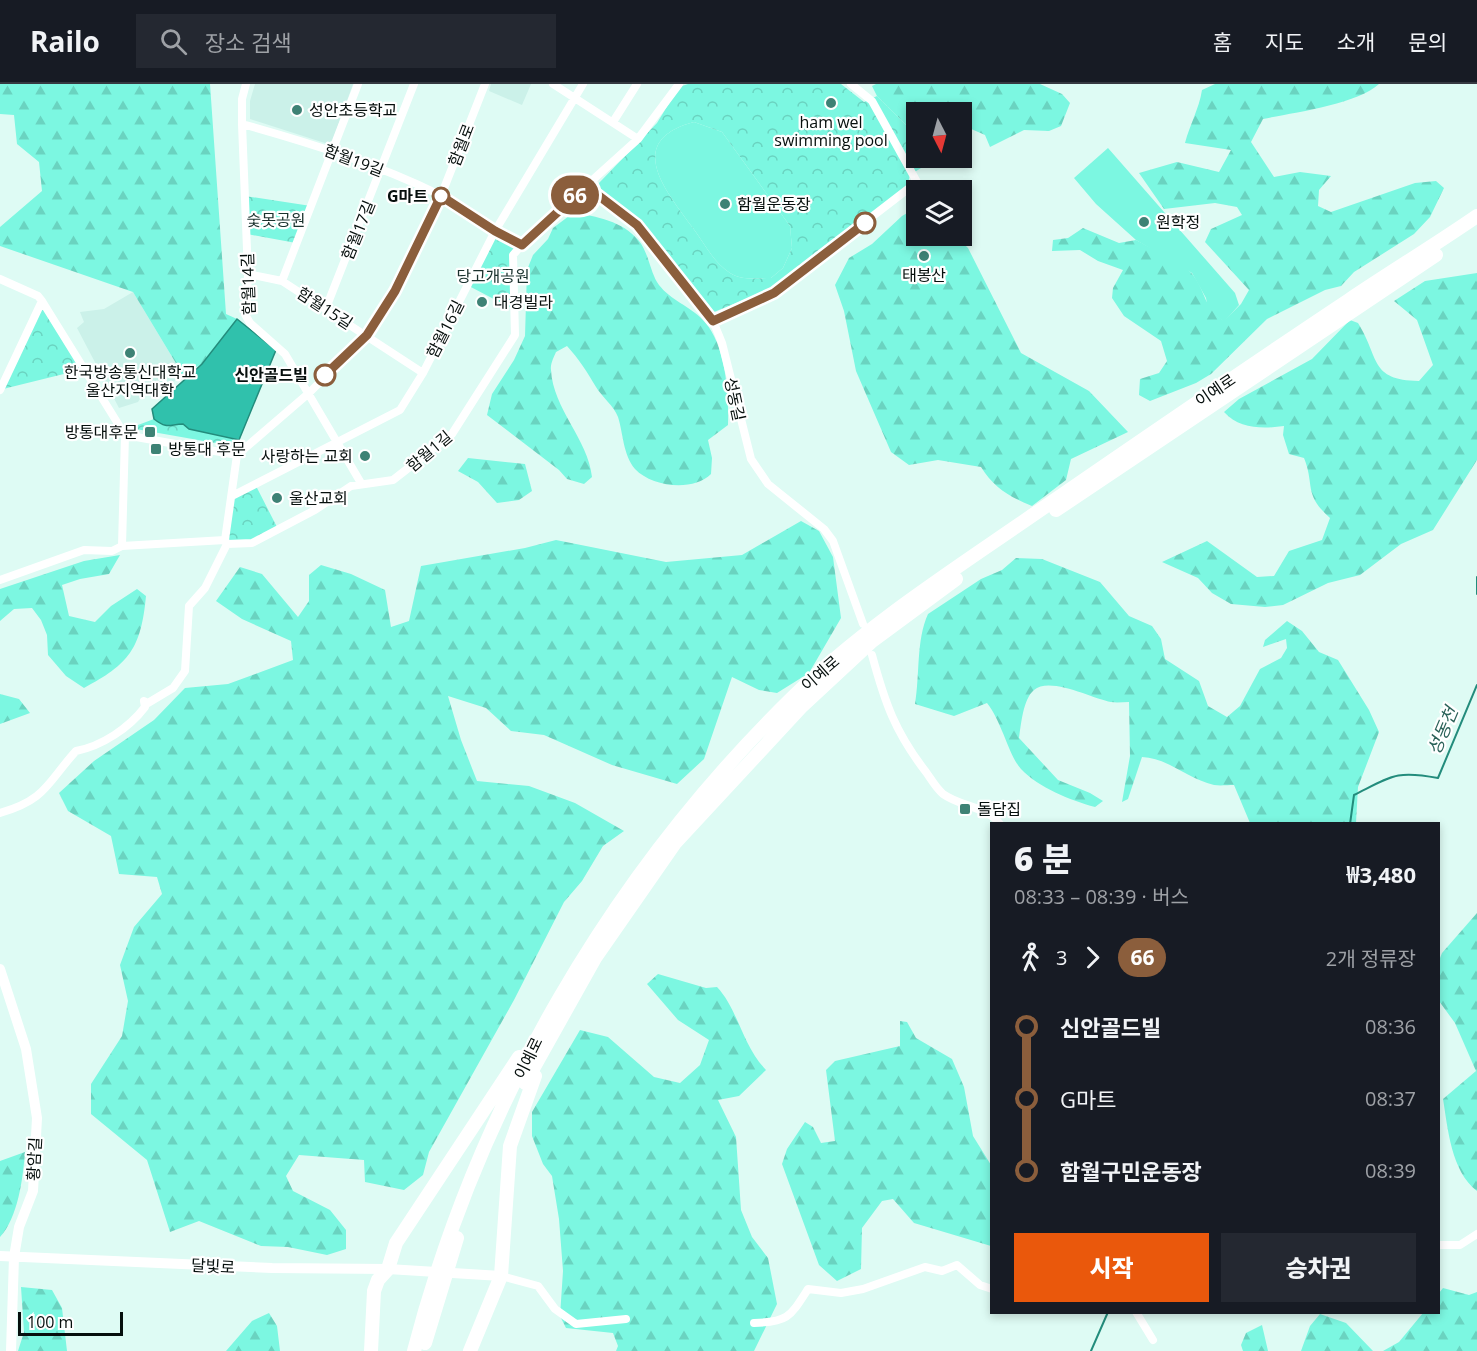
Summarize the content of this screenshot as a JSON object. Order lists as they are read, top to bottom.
{
  "streets": {
    "highway": ["이예로"],
    "main road": ["황암길", "달빛로"],
    "street": [
      "함월로",
      "함월19길",
      "함월17길",
      "함월14길",
      "함월15길",
      "함월16길",
      "성동길",
      "함월1길"
    ]
  },
  "crossings": [
    ["함월로", "함월19길"],
    ["함월로", "함월14길"],
    ["함월로", "함월15길"],
    ["함월19길", "함월17길"],
    ["함월19길", "함월14길"],
    ["함월19길", "함월15길"],
    ["함월19길", "함월16길"],
    ["함월19길", "함월1길"],
    ["함월17길", "함월15길"],
    ["함월14길", "함월16길"],
    ["함월14길", "함월1길"],
    ["함월15길", "함월16길"],
    ["성동길", "함월1길"],
    ["황암길", "달빛로"]
  ],
  "water": ["성동천"],
  "parks": ["숯못공원", "당고개공원"],
  "places": {
    "other": [
      "ham wel swimming pool",
      "성안초등학교",
      "G마트",
      "함월운동장",
      "원학정",
      "태봉산",
      "대경빌라",
      "한국방송통신대학교 울산지역대학",
      "신안골드빌",
      "사랑하는 교회",
      "울산교회"
    ],
    "transit": ["방통대후문", "방통대 후문", "돌담집"]
  },
  "lines": ["bus line 66"],
  "scale_bar": "100 m",
  "north": "bottom",
  "page": {
    "header": "Railo",
    "search": "장소 검색",
    "nav": [
      "홈",
      "지도",
      "소개",
      "문의"
    ],
    "on_map": "66",
    "heading": ["6 분", "08:33 – 08:39 · 버스", "₩3,480"],
    "legs": ["3", "66", "2개 정류장"],
    "list": [
      {
        "name": "신안골드빌",
        "value": "08:36"
      },
      {
        "name": "G마트",
        "value": "08:37"
      },
      {
        "name": "함월구민운동장",
        "value": "08:39"
      }
    ],
    "buttons": ["시작", "승차권"],
    "scale": "100 m"
  }
}
